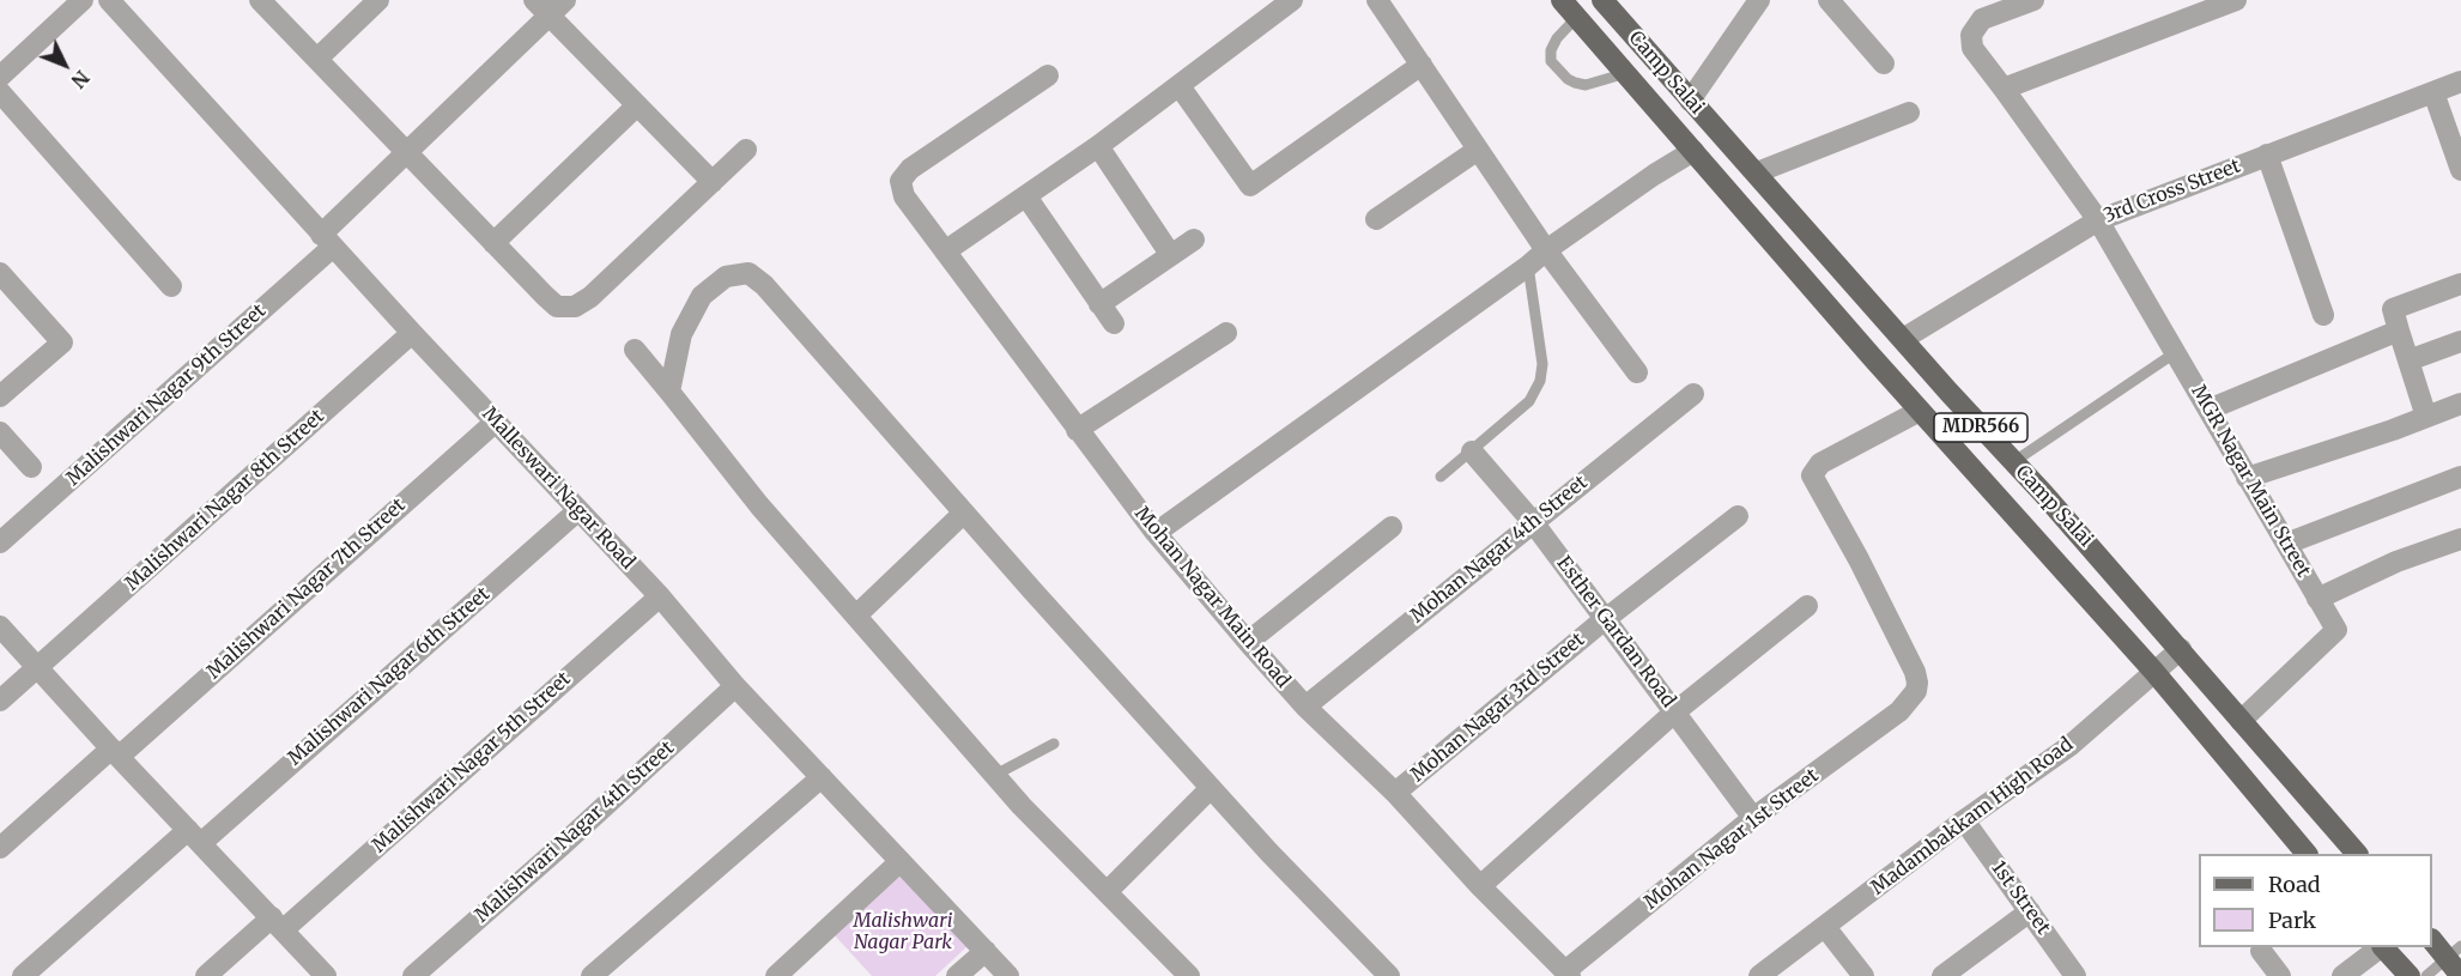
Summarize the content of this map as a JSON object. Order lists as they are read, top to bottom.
{
  "streets": {
    "main road": ["Camp Salai", "MDR566"],
    "street": [
      "3rd Cross Street",
      "Malishwari Nagar 9th Street",
      "MGR Nagar Main Street",
      "Malleswari Nagar Road",
      "Malishwari Nagar 8th Street",
      "Mohan Nagar 4th Street",
      "Malishwari Nagar 7th Street",
      "Mohan Nagar Main Road",
      "Esther Gardan Road",
      "Malishwari Nagar 6th Street",
      "Mohan Nagar 3rd Street",
      "Malishwari Nagar 5th Street",
      "Madambakkam High Road",
      "Malishwari Nagar 4th Street",
      "Mohan Nagar 1st Street",
      "1st Street"
    ]
  },
  "crossings": [
    ["Camp Salai", "3rd Cross Street"],
    ["Camp Salai", "MGR Nagar Main Street"],
    ["Camp Salai", "Madambakkam High Road"],
    ["Camp Salai", "Mohan Nagar 1st Street"],
    ["3rd Cross Street", "MGR Nagar Main Street"],
    ["Malishwari Nagar 9th Street", "Malleswari Nagar Road"],
    ["Malleswari Nagar Road", "Malishwari Nagar 8th Street"],
    ["Malleswari Nagar Road", "Malishwari Nagar 7th Street"],
    ["Malleswari Nagar Road", "Malishwari Nagar 6th Street"],
    ["Malleswari Nagar Road", "Malishwari Nagar 5th Street"],
    ["Malleswari Nagar Road", "Malishwari Nagar 4th Street"],
    ["Mohan Nagar 4th Street", "Mohan Nagar Main Road"],
    ["Mohan Nagar 4th Street", "Esther Gardan Road"],
    ["Mohan Nagar Main Road", "Mohan Nagar 3rd Street"],
    ["Mohan Nagar Main Road", "Mohan Nagar 1st Street"],
    ["Esther Gardan Road", "Mohan Nagar 3rd Street"],
    ["Esther Gardan Road", "Mohan Nagar 1st Street"],
    ["Madambakkam High Road", "1st Street"]
  ],
  "parks": ["Malishwari Nagar Park"],
  "legend": ["Road", "Park"],
  "north": "bottom right"
}
